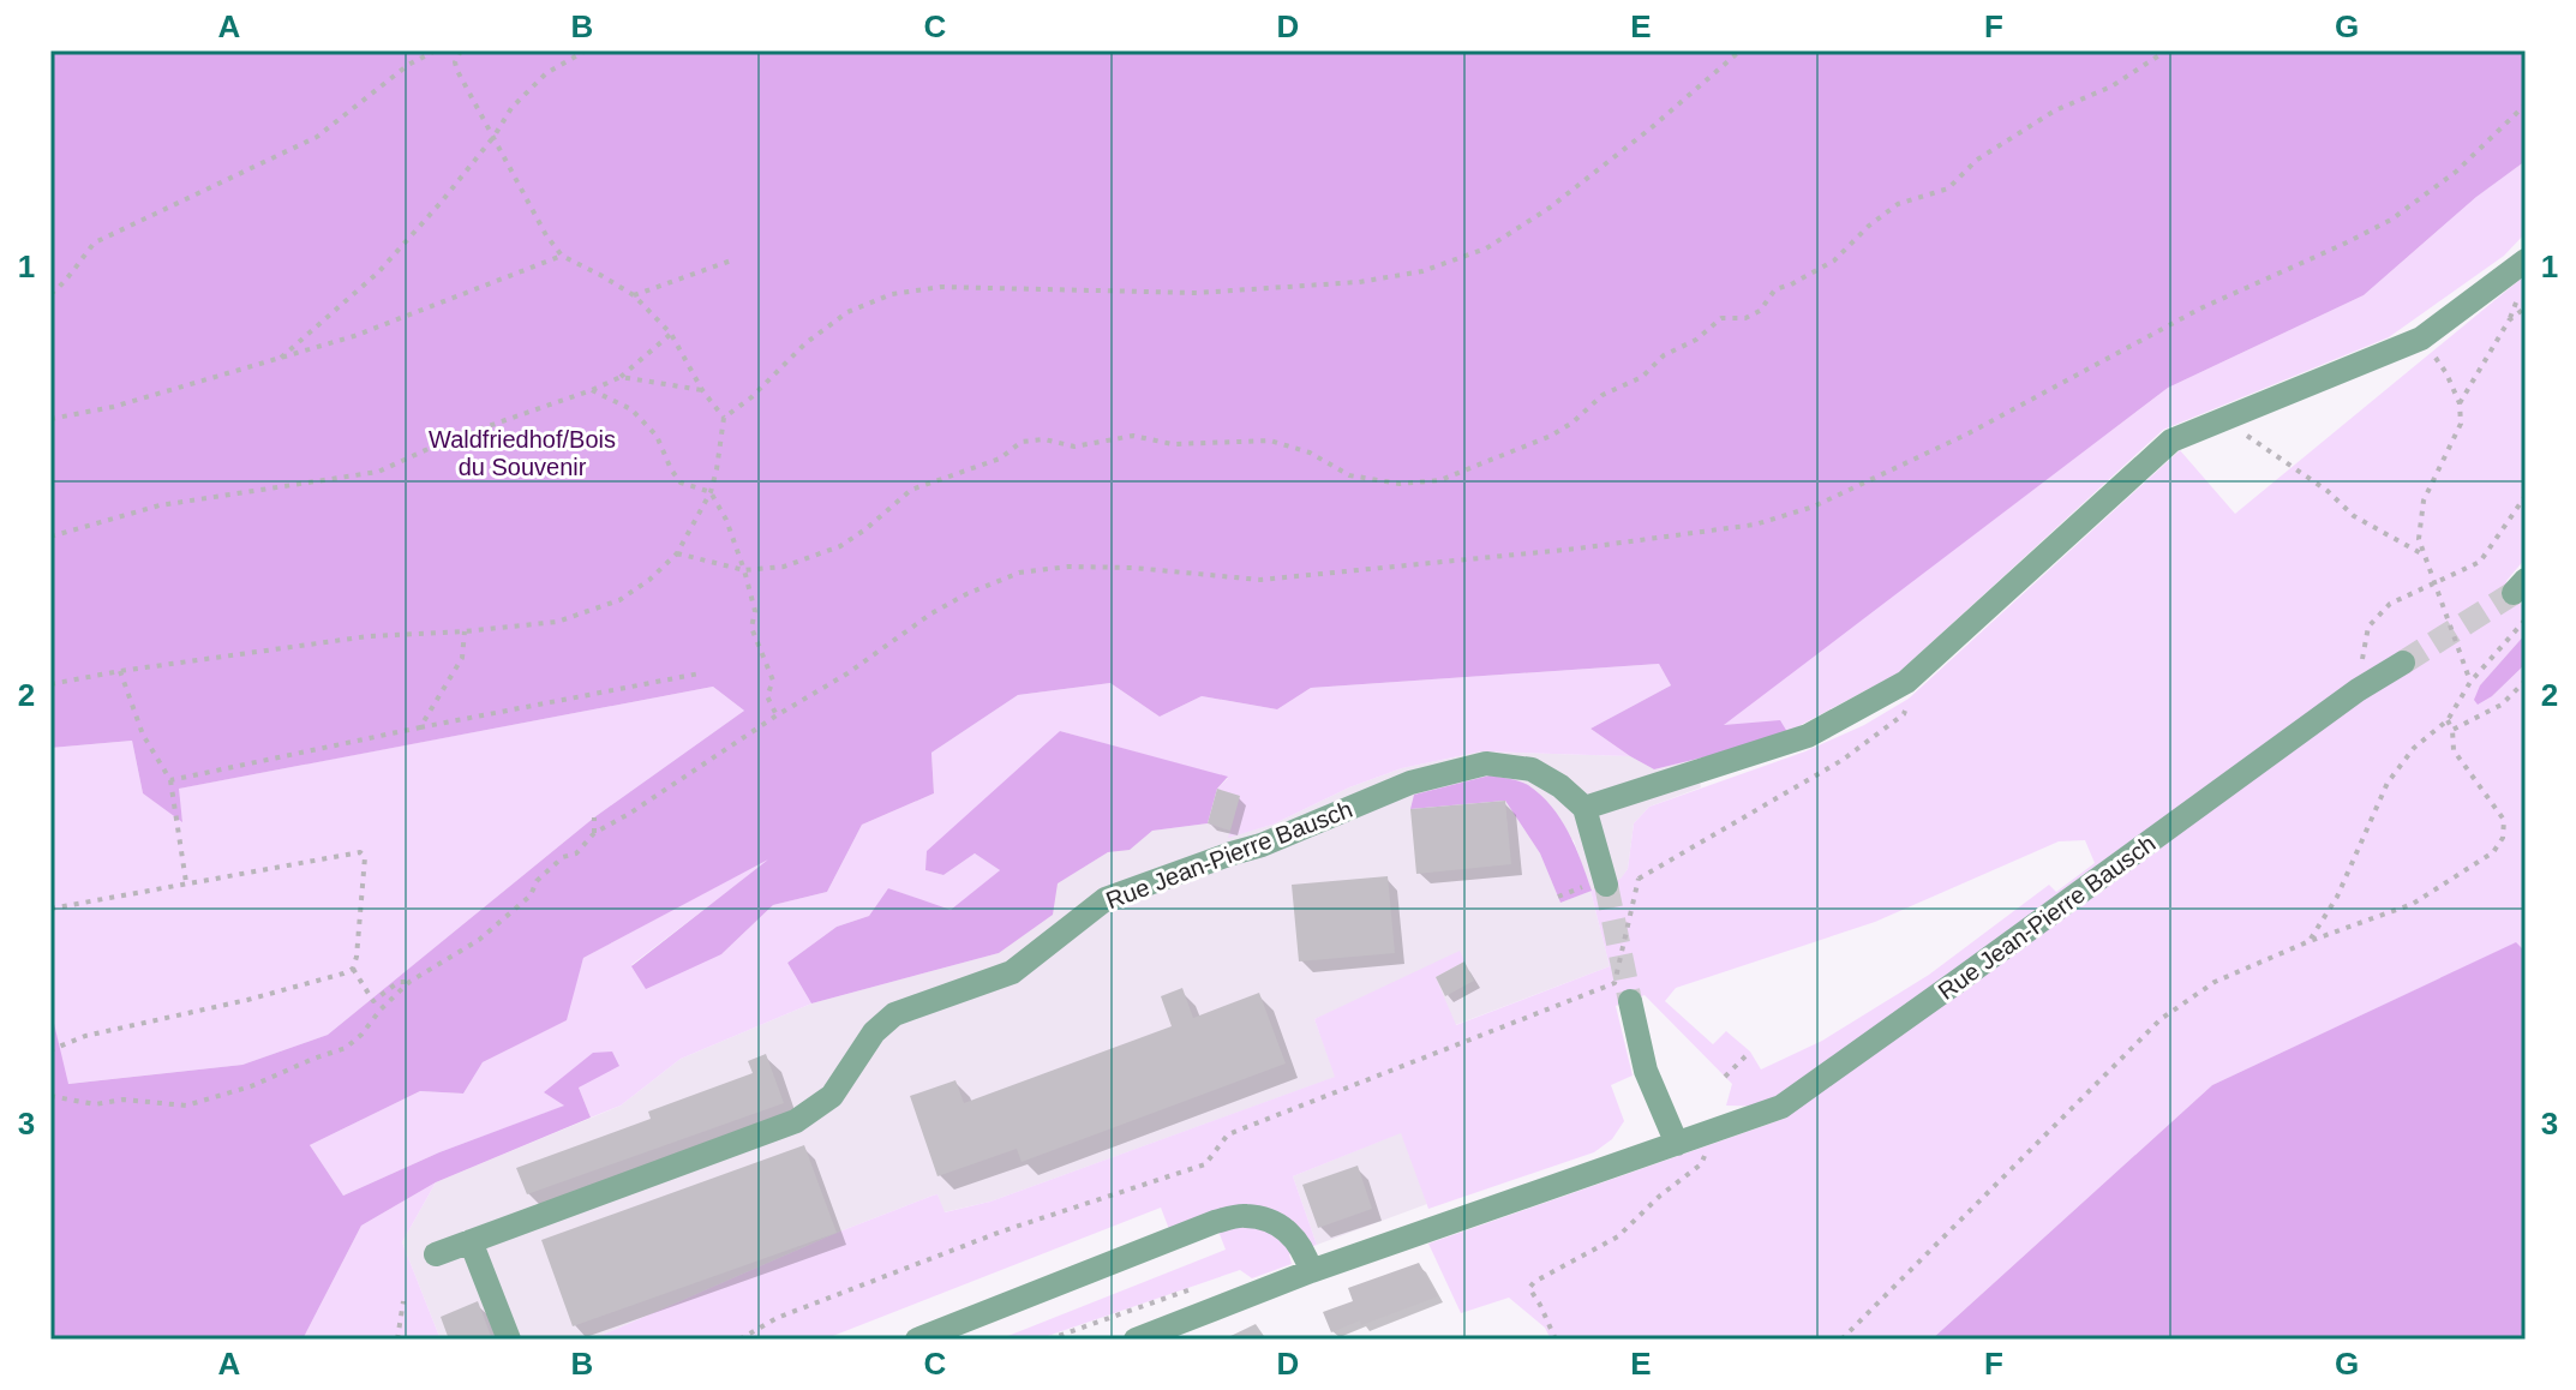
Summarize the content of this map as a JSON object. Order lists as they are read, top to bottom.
{
  "streets": {
    "street": ["Rue Jean-Pierre Bausch"]
  },
  "parks": ["Waldfriedhof/Bois du Souvenir"],
  "grid": {
    "columns": [
      "A",
      "B",
      "C",
      "D",
      "E",
      "F",
      "G"
    ],
    "rows": ["1", "2", "3"]
  }
}
